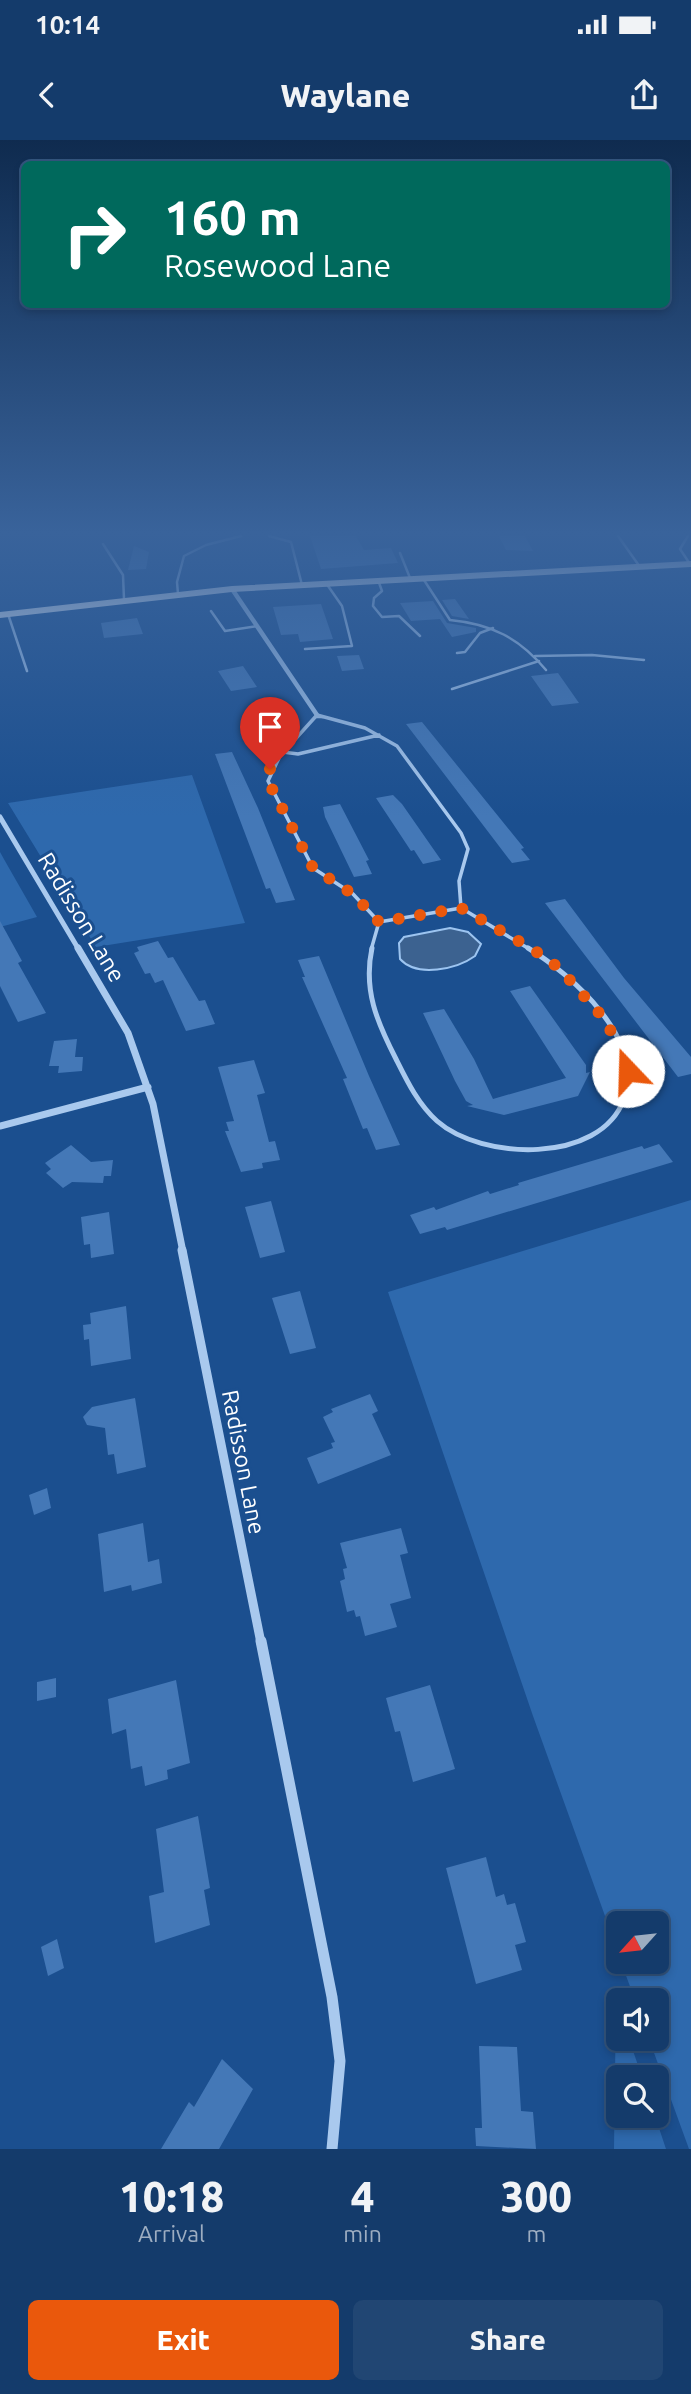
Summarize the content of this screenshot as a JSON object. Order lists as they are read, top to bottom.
{
  "streets": {
    "street": ["Radisson Lane"]
  },
  "north": "bottom left",
  "page": {
    "status": "10:14",
    "header": "Waylane",
    "turn": ["160 m", "Rosewood Lane"],
    "eta": [
      "10:18",
      "Arrival",
      "4",
      "min",
      "300",
      "m"
    ],
    "buttons": ["Exit", "Share"]
  }
}
